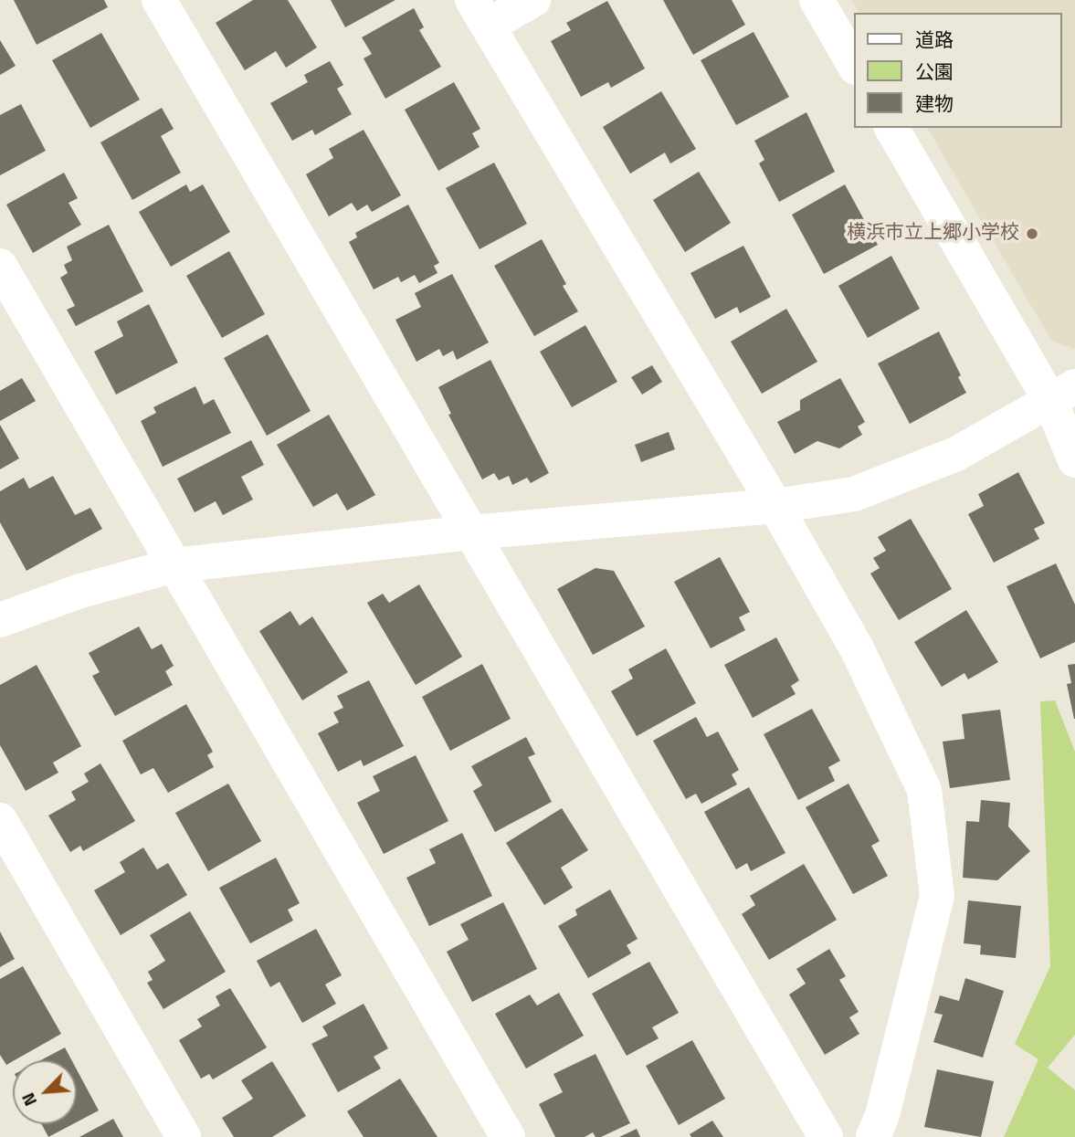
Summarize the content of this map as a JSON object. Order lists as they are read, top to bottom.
{
  "places": ["横浜市立上郷小学校"],
  "legend": ["道路", "公園", "建物"],
  "north": "bottom left"
}
